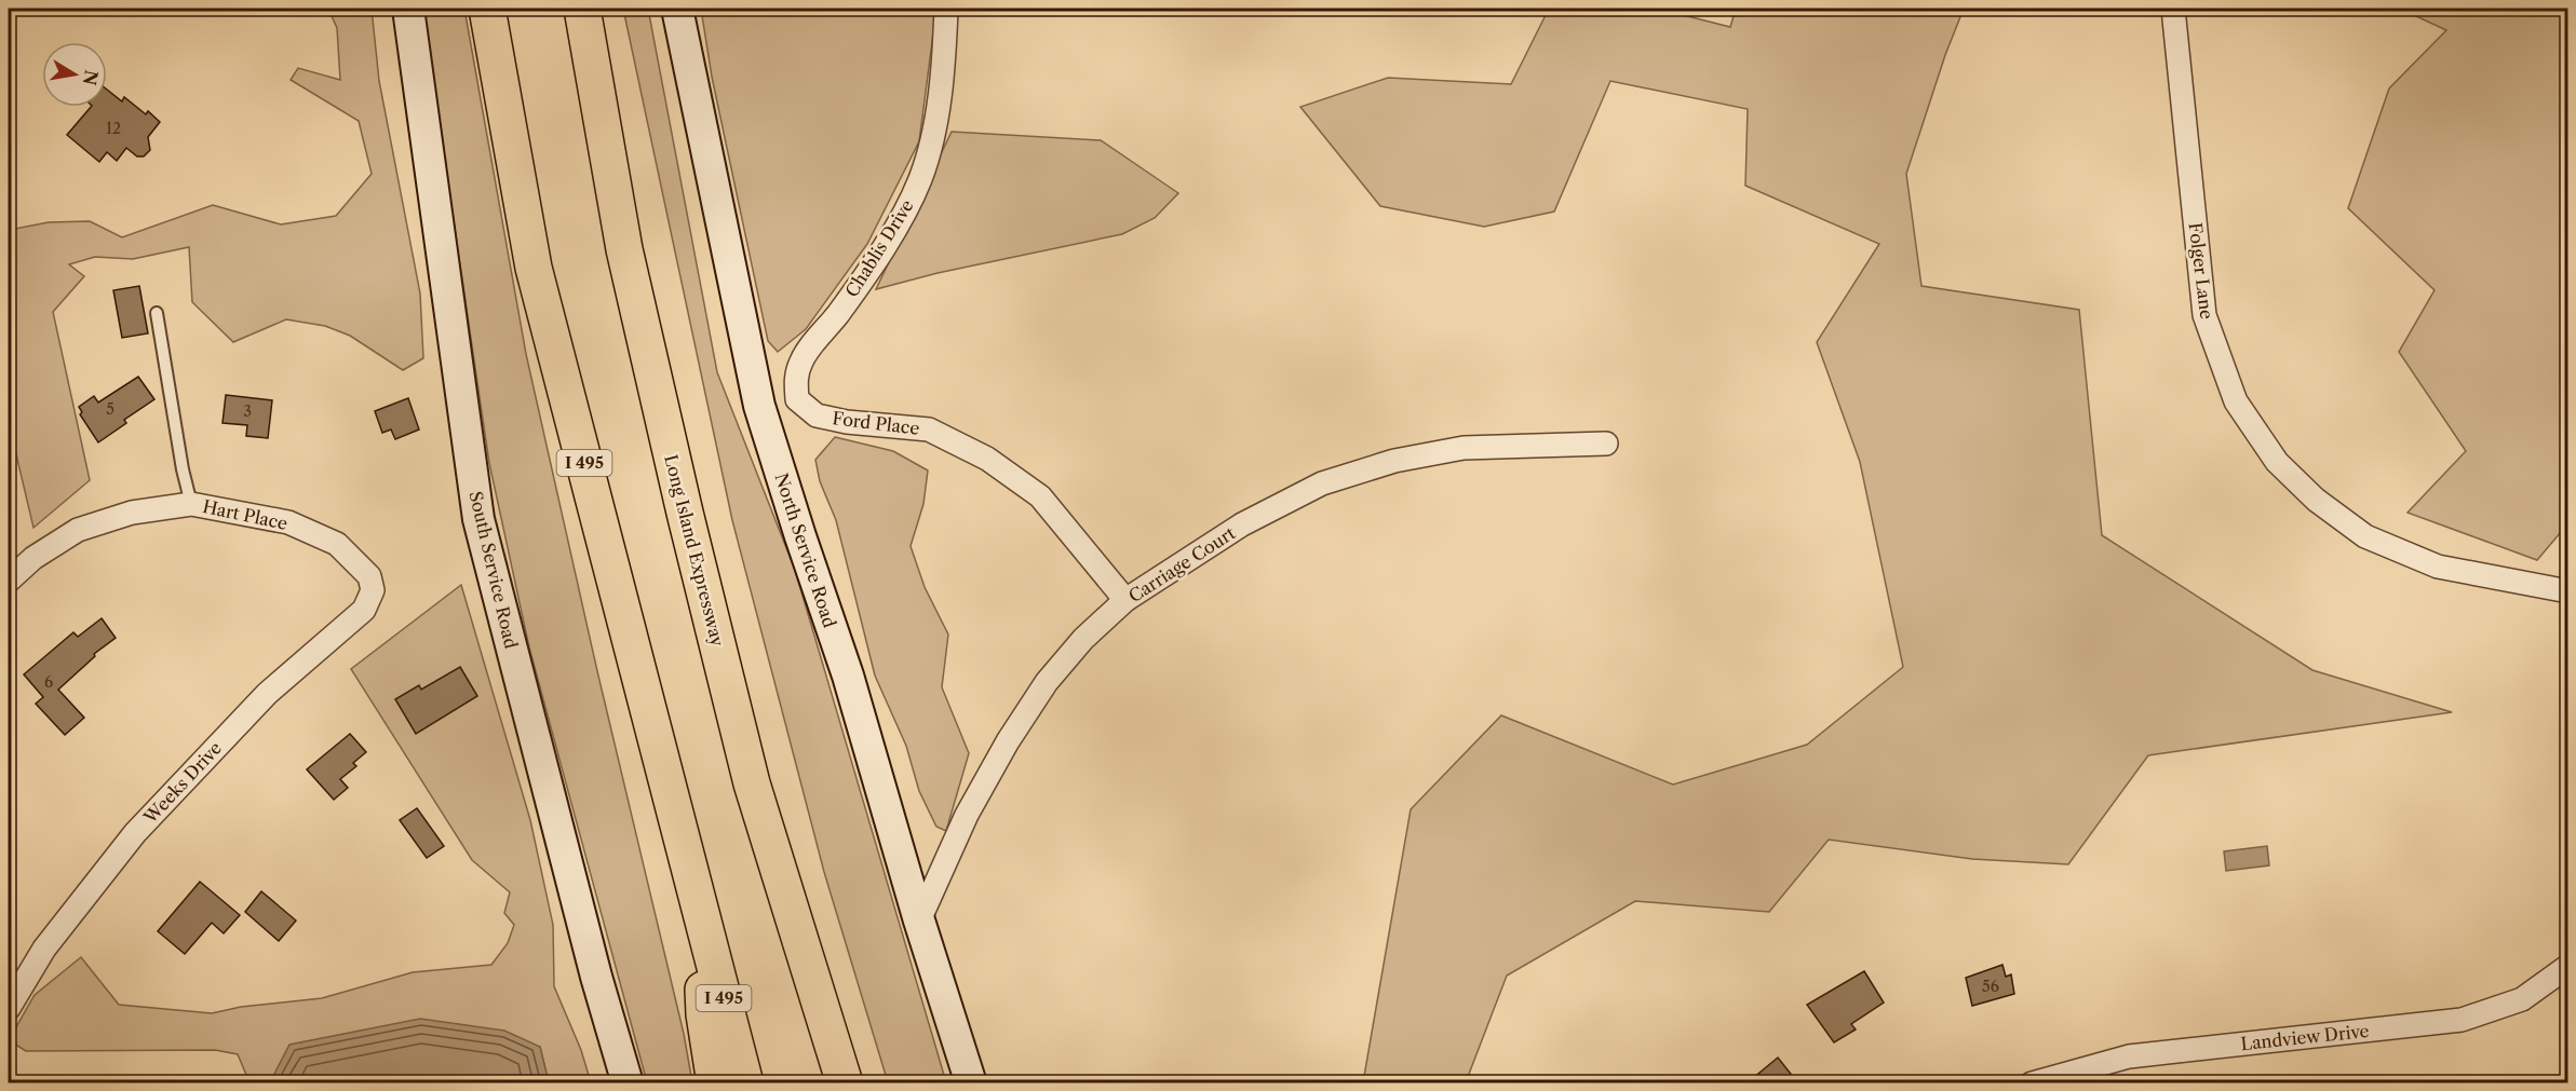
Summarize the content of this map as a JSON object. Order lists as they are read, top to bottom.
{
  "streets": {
    "highway": ["I 495", "Long Island Expressway"],
    "main road": ["North Service Road", "South Service Road"],
    "street": [
      "Chablis Drive",
      "Folger Lane",
      "Ford Place",
      "Hart Place",
      "Carriage Court",
      "Weeks Drive",
      "Landview Drive"
    ]
  },
  "crossings": [
    ["Chablis Drive", "Ford Place"],
    ["Ford Place", "Carriage Court"],
    ["Hart Place", "Weeks Drive"],
    ["North Service Road", "Carriage Court"]
  ],
  "house_numbers": [
    "12",
    "5",
    "3",
    "6",
    "56"
  ],
  "north": "right"
}
